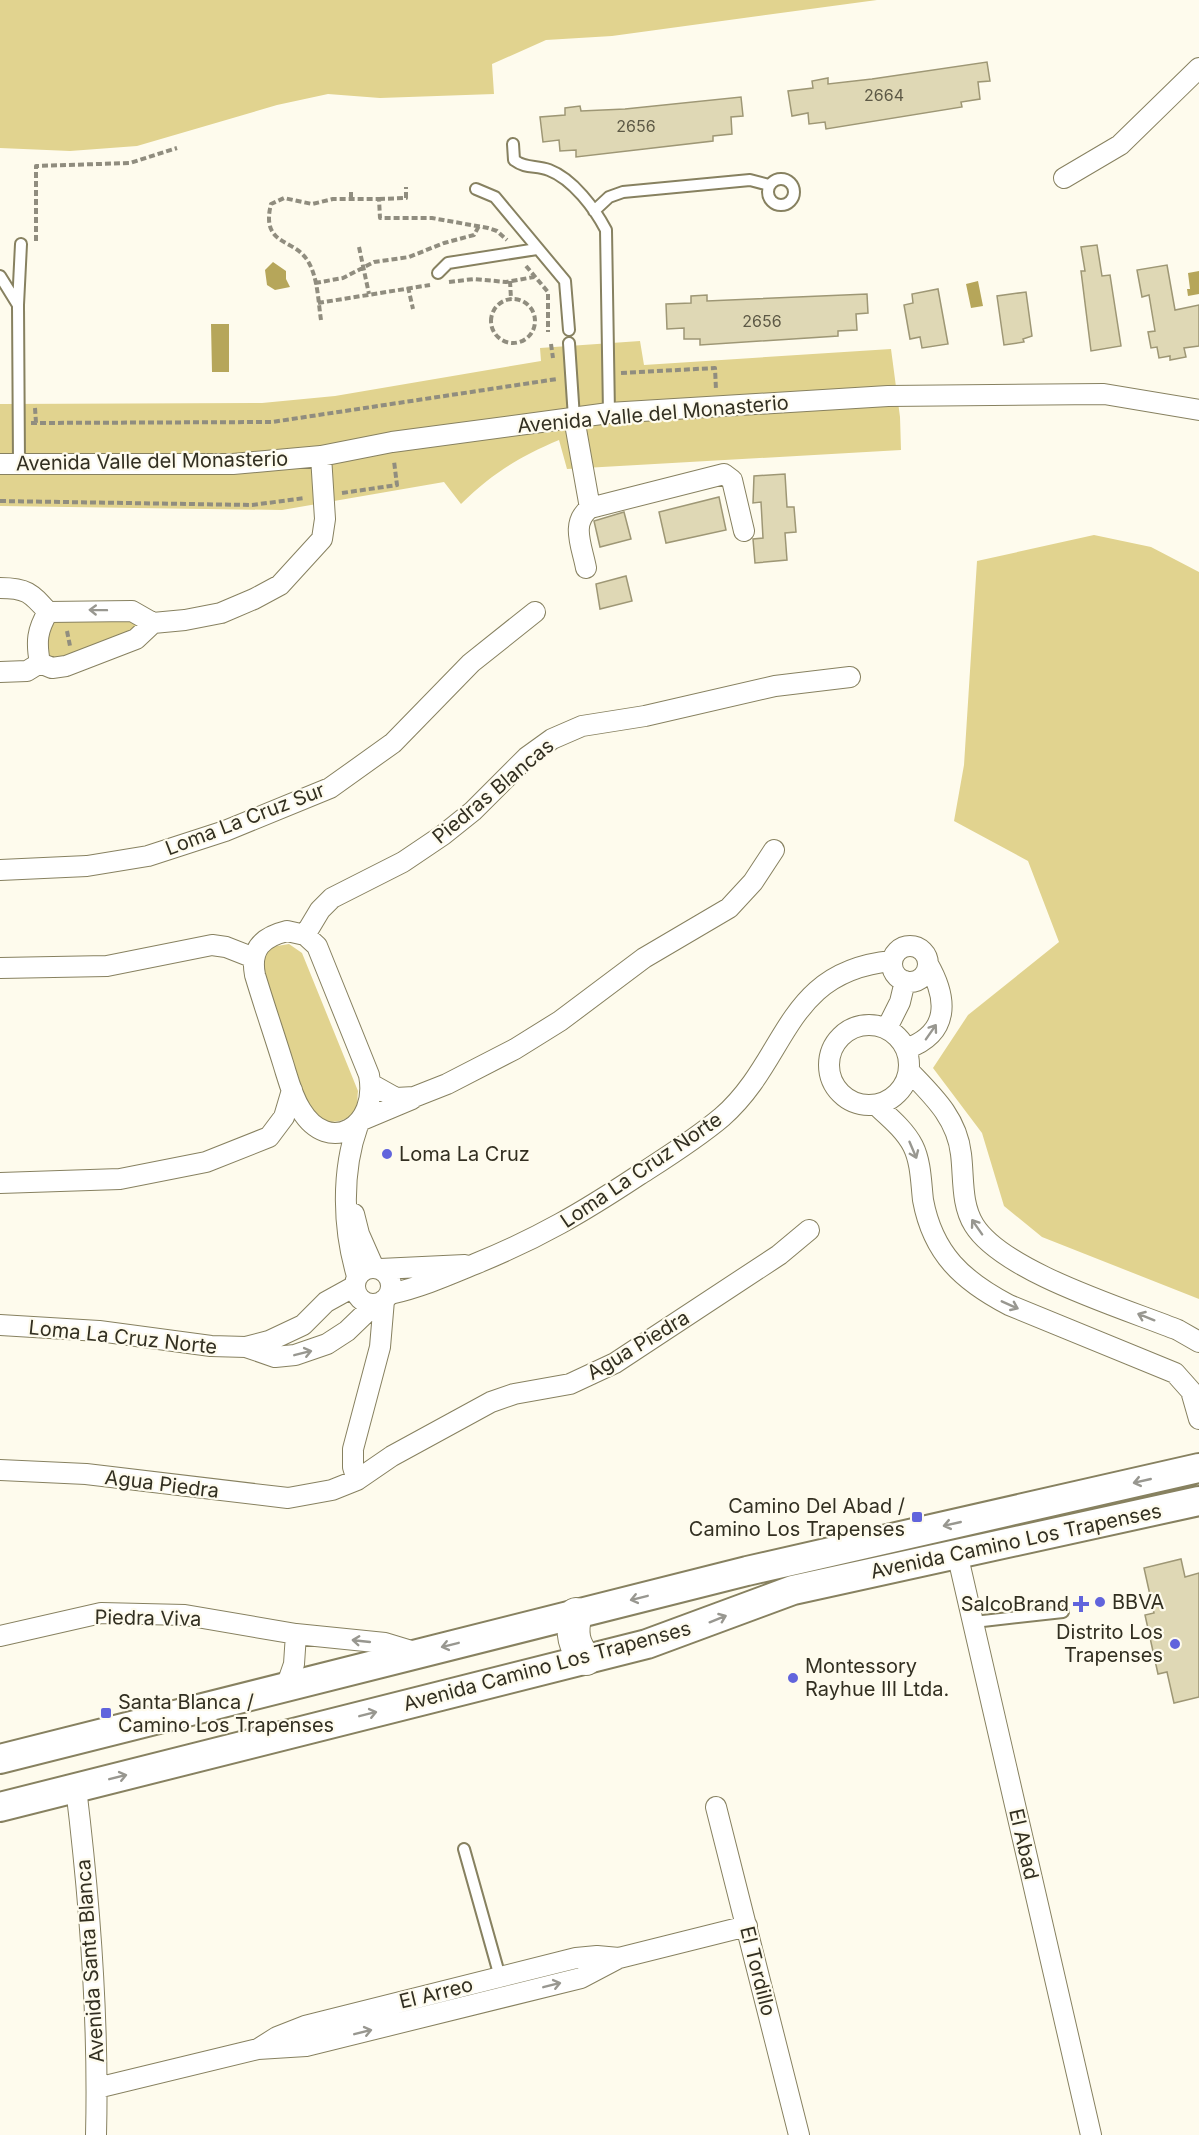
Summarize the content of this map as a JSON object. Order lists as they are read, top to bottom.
{
  "streets": {
    "main road": ["Avenida Camino Los Trapenses"],
    "street": [
      "Avenida Valle del Monasterio",
      "Piedras Blancas",
      "Loma La Cruz Sur",
      "Loma La Cruz Norte",
      "Agua Piedra",
      "Piedra Viva",
      "El Abad",
      "Avenida Santa Blanca",
      "El Tordillo",
      "El Arreo"
    ]
  },
  "crossings": [
    ["Avenida Camino Los Trapenses", "Piedra Viva"],
    ["Avenida Camino Los Trapenses", "El Abad"],
    ["Avenida Camino Los Trapenses", "Avenida Santa Blanca"],
    ["Avenida Santa Blanca", "El Arreo"],
    ["El Tordillo", "El Arreo"]
  ],
  "places": {
    "other": [
      "Loma La Cruz",
      "BBVA",
      "Distrito Los Trapenses",
      "Montessory Rayhue III Ltda."
    ],
    "transit": ["Camino Del Abad / Camino Los Trapenses", "Santa Blanca / Camino Los Trapenses"],
    "health": ["SalcoBrand"]
  },
  "house_numbers": ["2664", "2656", "2656"]
}
